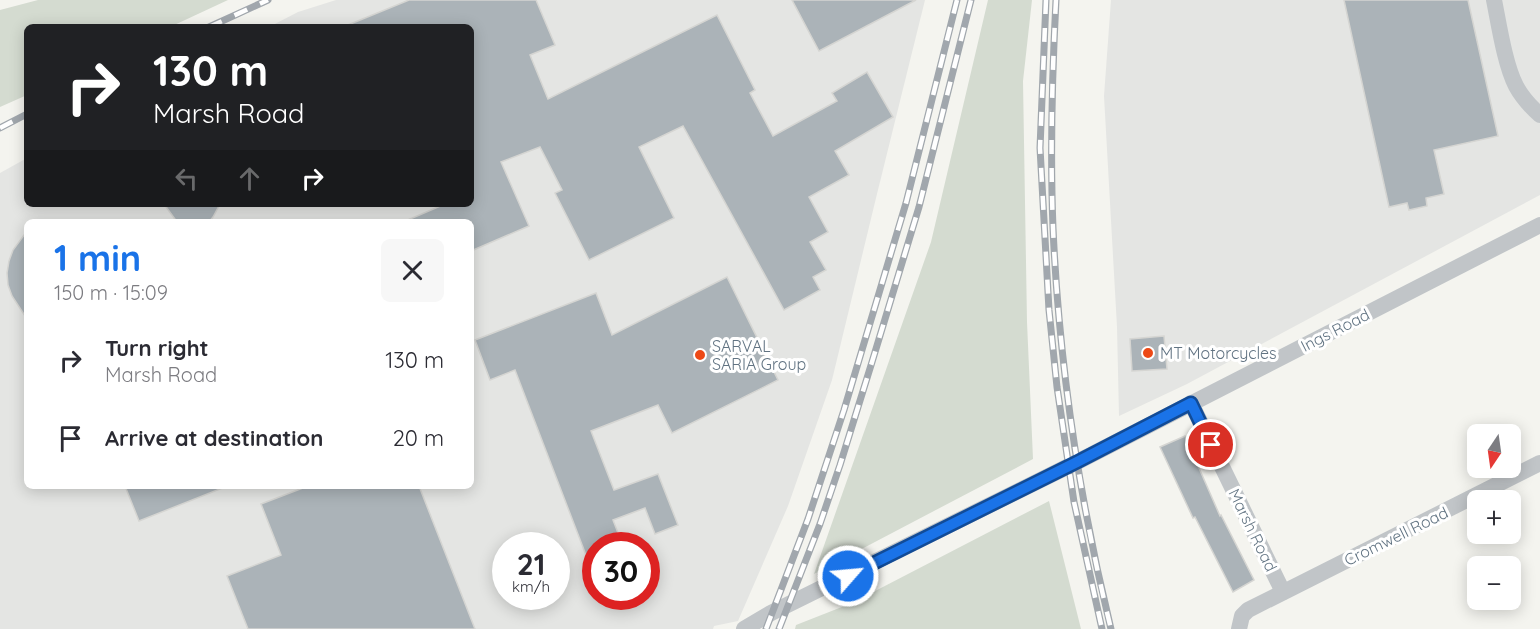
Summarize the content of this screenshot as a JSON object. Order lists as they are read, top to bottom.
{
  "streets": {
    "street": ["Ings Road", "Marsh Road", "Cromwell Road"]
  },
  "crossings": [
    ["Ings Road", "Marsh Road"],
    ["Marsh Road", "Cromwell Road"]
  ],
  "places": ["MT Motorcycles", "SARVAL SARIA Group"],
  "north": "bottom",
  "page": {
    "turn": ["130 m", "Marsh Road"],
    "heading": ["1 min", "150 m · 15:09"],
    "list": [
      {
        "name": "Turn right",
        "note": "Marsh Road",
        "value": "130 m"
      },
      {
        "name": "Arrive at destination",
        "value": "20 m"
      }
    ],
    "map_buttons": ["+", "−"],
    "speed": "21 km/h",
    "limit": "30"
  }
}
